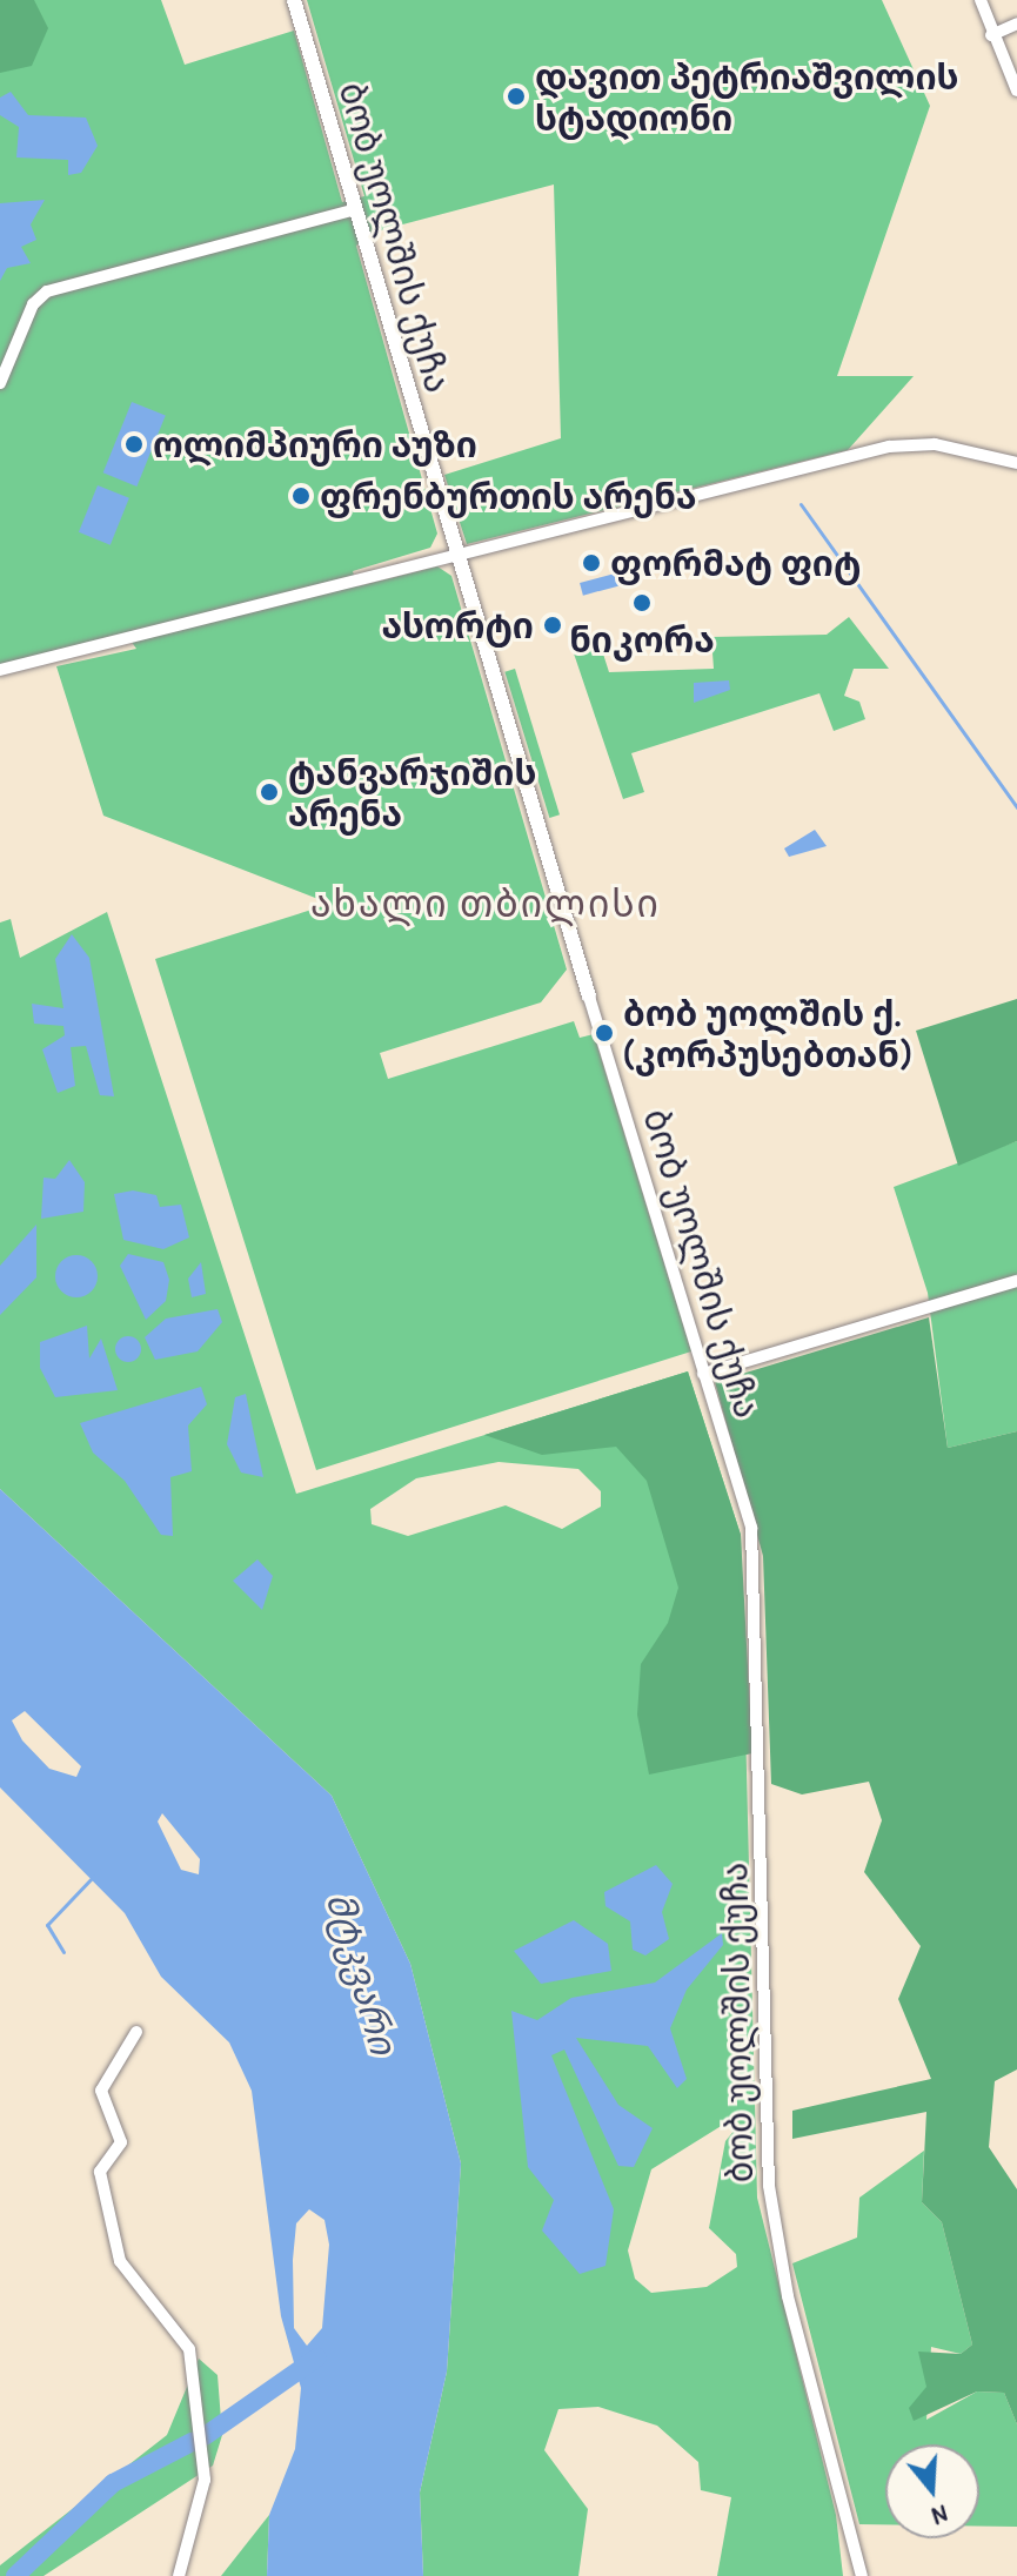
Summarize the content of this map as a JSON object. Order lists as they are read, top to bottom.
{
  "streets": {
    "street": ["ბობ უოლშის ქუჩა"]
  },
  "districts": ["ახალი თბილისი"],
  "water": ["მტკვარი"],
  "places": [
    "დავით პეტრიაშვილის სტადიონი",
    "ოლიმპიური აუზი",
    "ფრენბურთის არენა",
    "ფორმატ ფიტ",
    "ნიკორა",
    "ასორტი",
    "ტანვარჯიშის არენა",
    "ბობ უოლშის ქ. (კორპუსებთან)"
  ],
  "north": "bottom"
}
